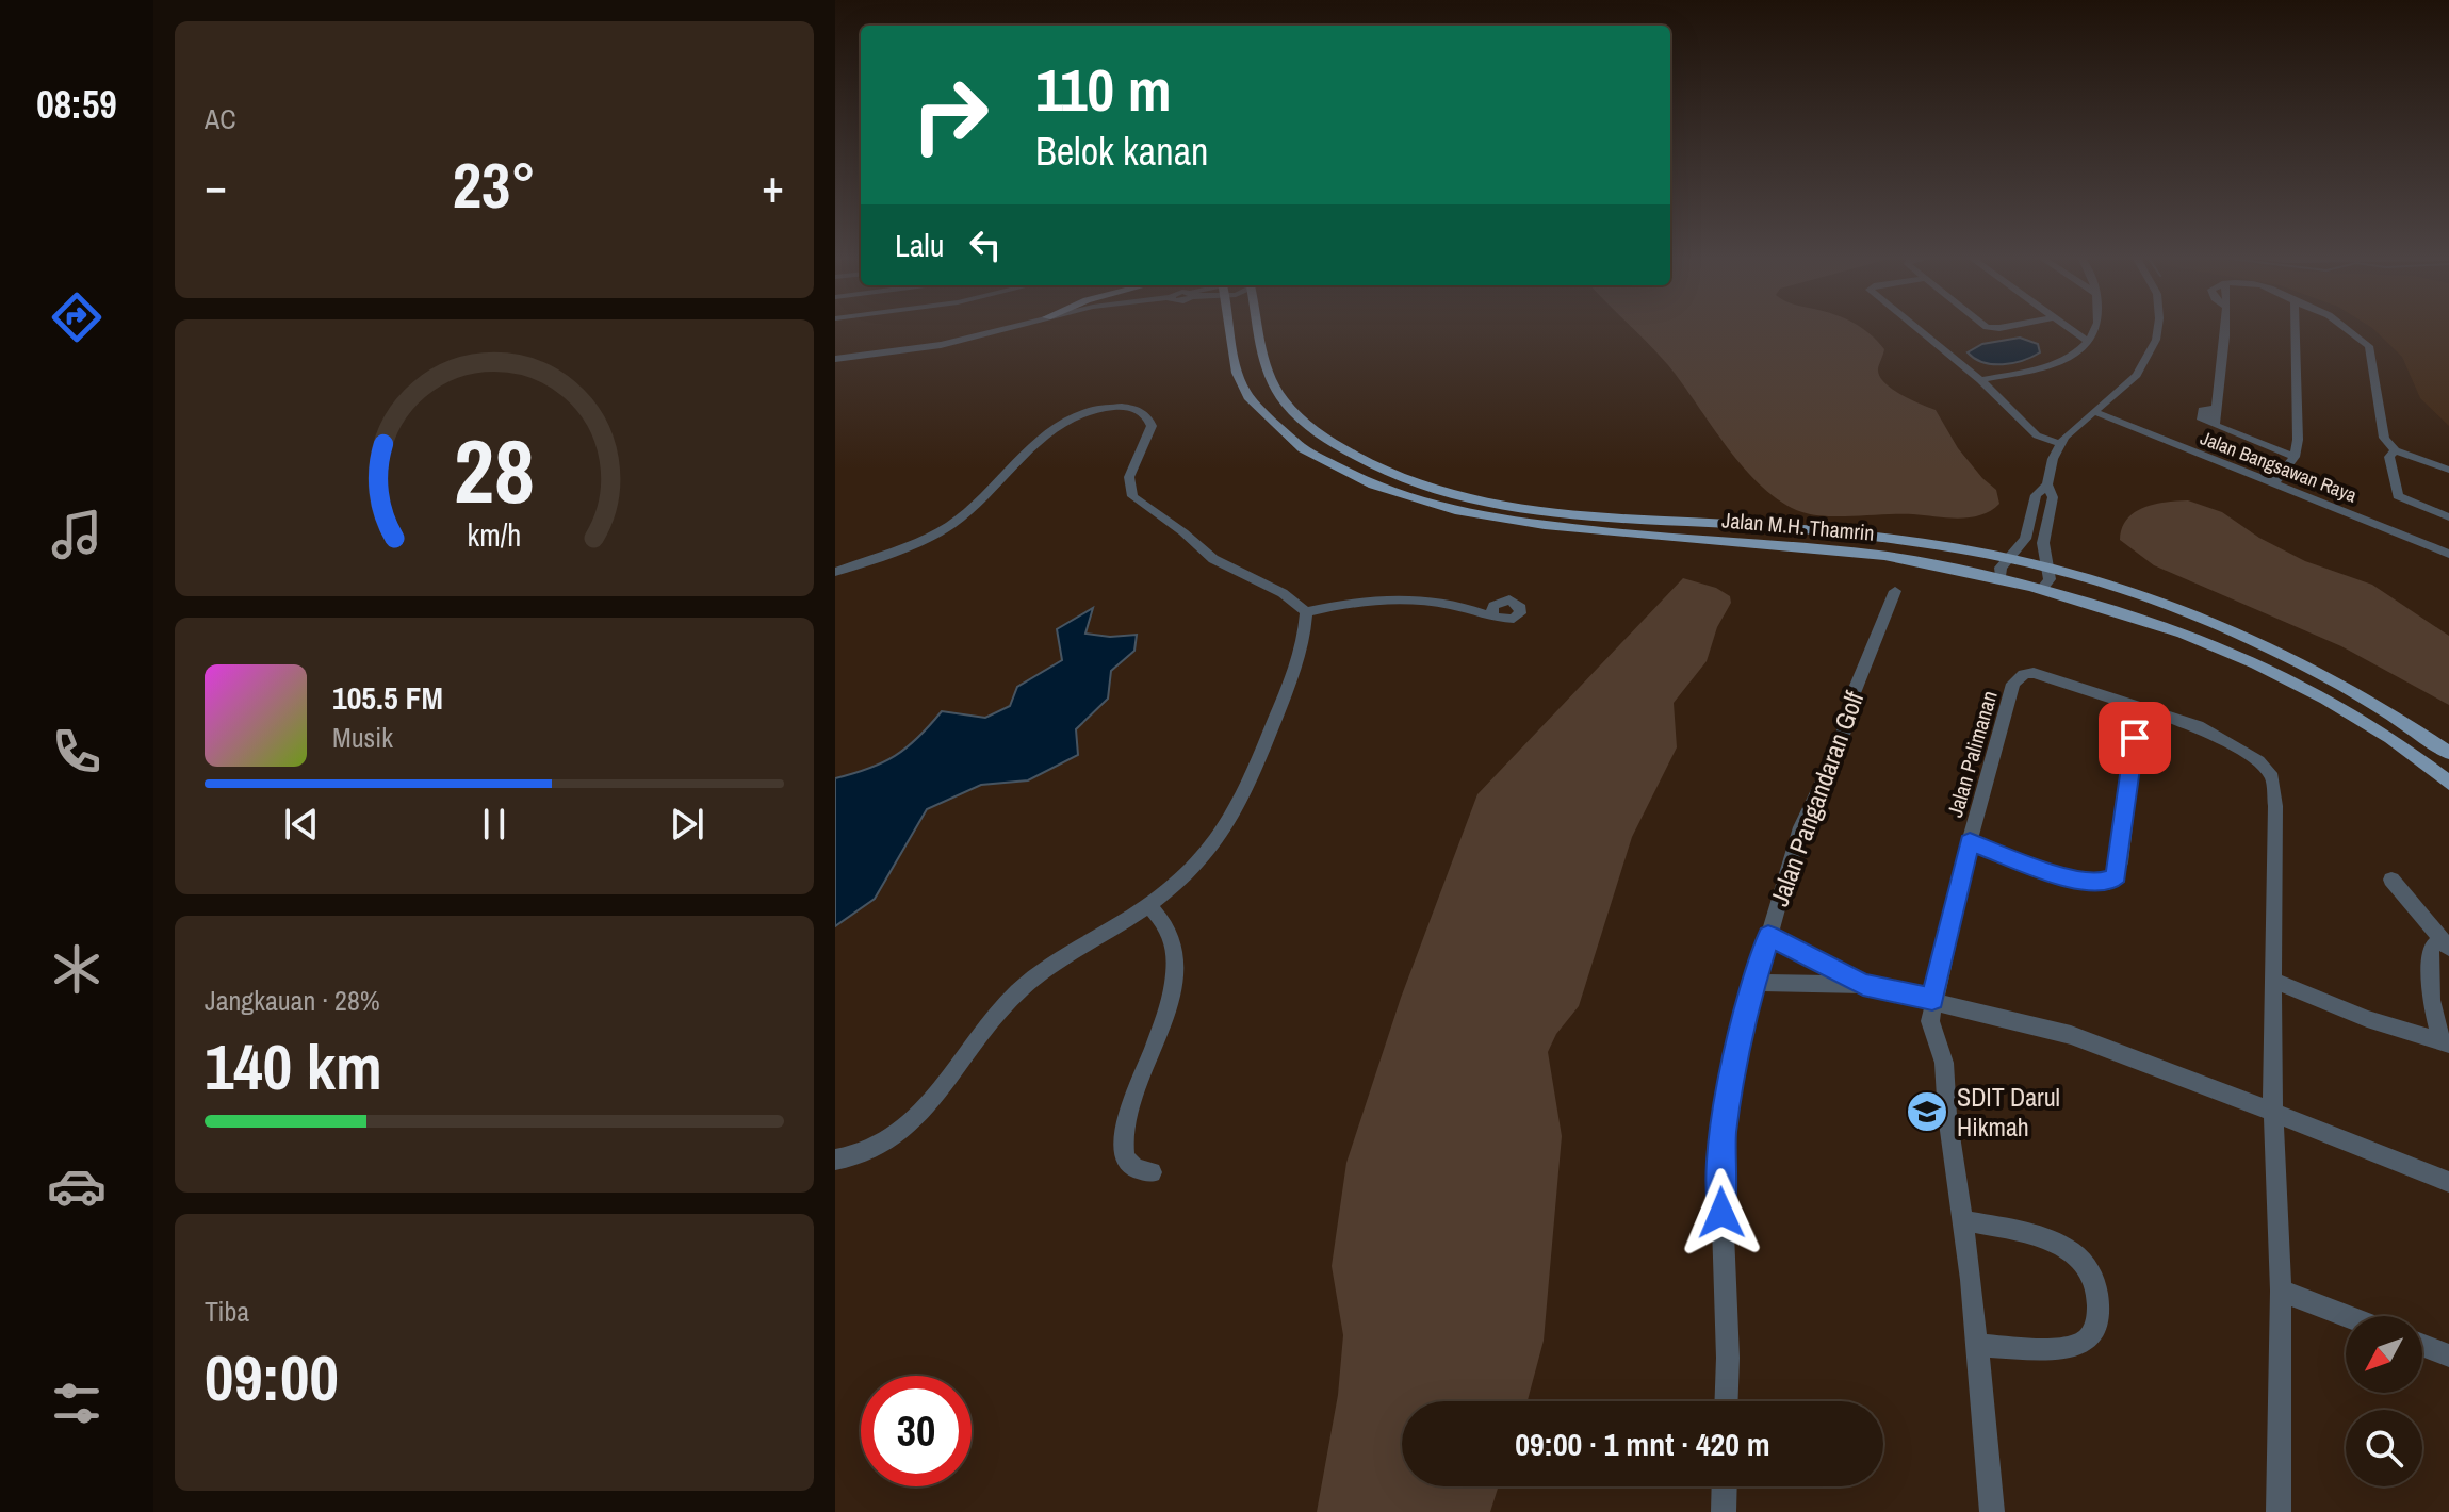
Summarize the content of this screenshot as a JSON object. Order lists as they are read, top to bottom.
{
  "streets": {
    "main road": ["Jalan M.H. Thamrin"],
    "street": ["Jalan Bangsawan Raya", "Jalan Palimanan", "Jalan Pangandaran Golf"]
  },
  "places": {
    "school or university": ["SDIT Darul Hikmah"]
  },
  "north": "bottom left",
  "page": {
    "tabs": "08:59",
    "tile": [
      "AC",
      ["Jangkauan · 28%", "140 km"],
      ["Tiba", "09:00"]
    ],
    "turn": ["110 m", "Belok kanan"],
    "heat": ["−", "23°", "+"],
    "then": "Lalu",
    "song": ["105.5 FM", "Musik"],
    "limit": "30",
    "trip": "09:00 · 1 mnt · 420 m",
    "gauge": ["28", "km/h"]
  }
}
